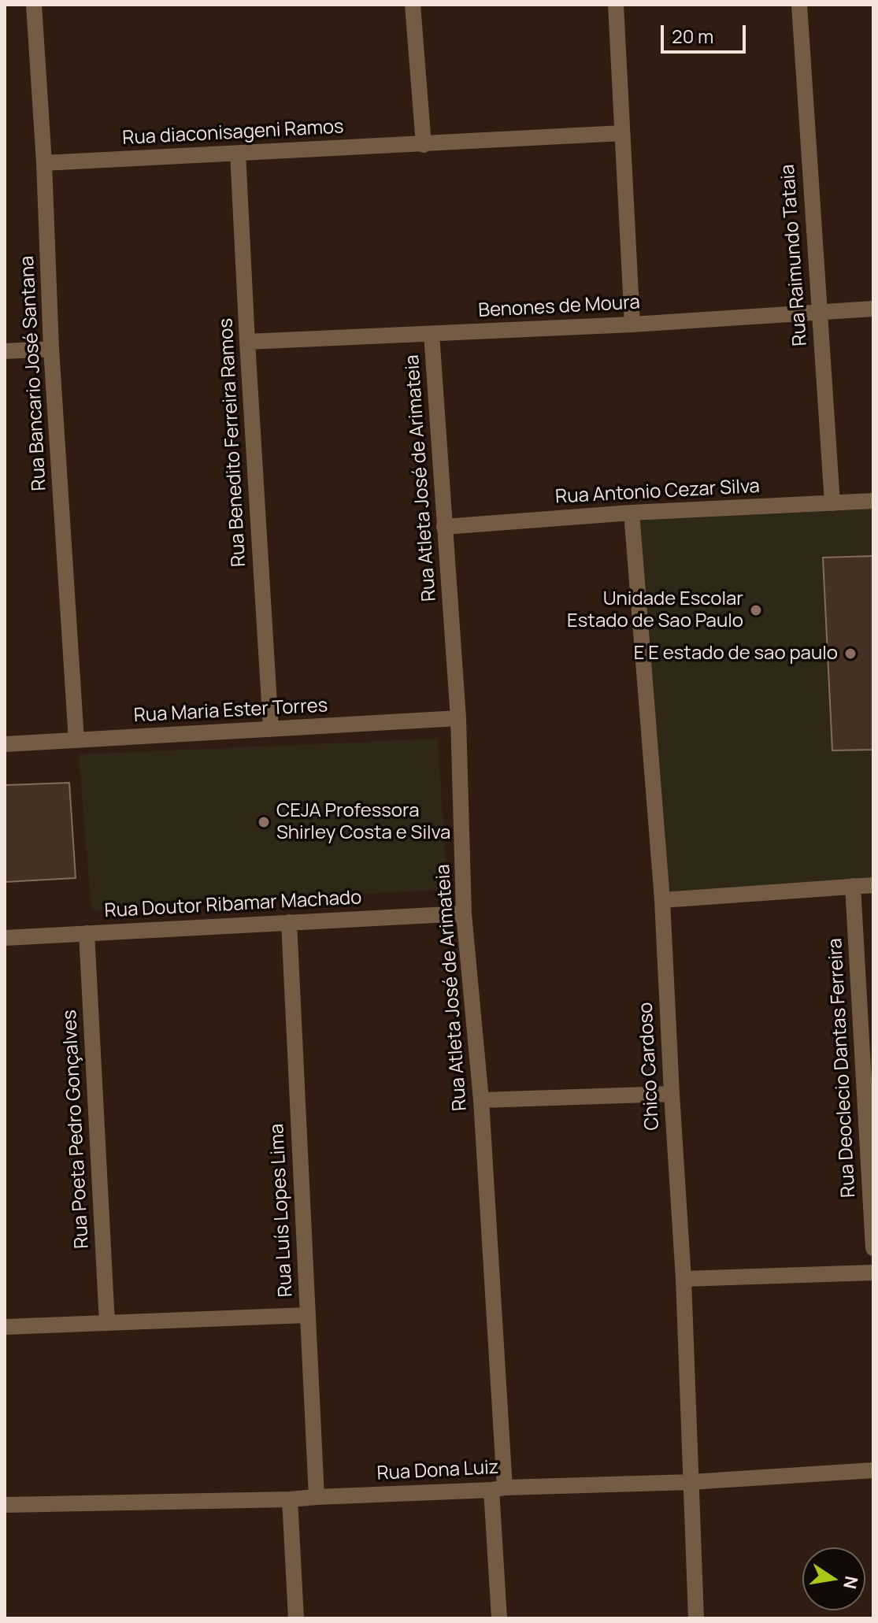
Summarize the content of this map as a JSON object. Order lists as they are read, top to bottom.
{
  "streets": {
    "street": [
      "Rua diaconisageni Ramos",
      "Rua Raimundo Tataia",
      "Benones de Moura",
      "Rua Bancario José Santana",
      "Rua Benedito Ferreira Ramos",
      "Rua Atleta José de Arimateia",
      "Rua Antonio Cezar Silva",
      "Rua Maria Ester Torres",
      "Rua Doutor Ribamar Machado",
      "Chico Cardoso",
      "Rua Deoclecio Dantas Ferreira",
      "Rua Poeta Pedro Gonçalves",
      "Rua Luís Lopes Lima",
      "Rua Dona Luiz"
    ]
  },
  "crossings": [
    ["Rua diaconisageni Ramos", "Rua Bancario José Santana"],
    ["Rua diaconisageni Ramos", "Rua Benedito Ferreira Ramos"],
    ["Rua Raimundo Tataia", "Benones de Moura"],
    ["Rua Raimundo Tataia", "Rua Antonio Cezar Silva"],
    ["Benones de Moura", "Rua Benedito Ferreira Ramos"],
    ["Benones de Moura", "Rua Atleta José de Arimateia"],
    ["Rua Bancario José Santana", "Rua Maria Ester Torres"],
    ["Rua Benedito Ferreira Ramos", "Rua Maria Ester Torres"],
    ["Rua Atleta José de Arimateia", "Rua Antonio Cezar Silva"],
    ["Rua Atleta José de Arimateia", "Rua Maria Ester Torres"],
    ["Rua Atleta José de Arimateia", "Rua Doutor Ribamar Machado"],
    ["Rua Atleta José de Arimateia", "Rua Dona Luiz"],
    ["Rua Antonio Cezar Silva", "Chico Cardoso"],
    ["Rua Doutor Ribamar Machado", "Rua Poeta Pedro Gonçalves"],
    ["Rua Doutor Ribamar Machado", "Rua Luís Lopes Lima"],
    ["Chico Cardoso", "Rua Dona Luiz"],
    ["Rua Luís Lopes Lima", "Rua Dona Luiz"]
  ],
  "places": ["Unidade Escolar Estado de Sao Paulo", "E E estado de sao paulo", "CEJA Professora Shirley Costa e Silva"],
  "scale_bar": "20 m",
  "north": "right"
}
